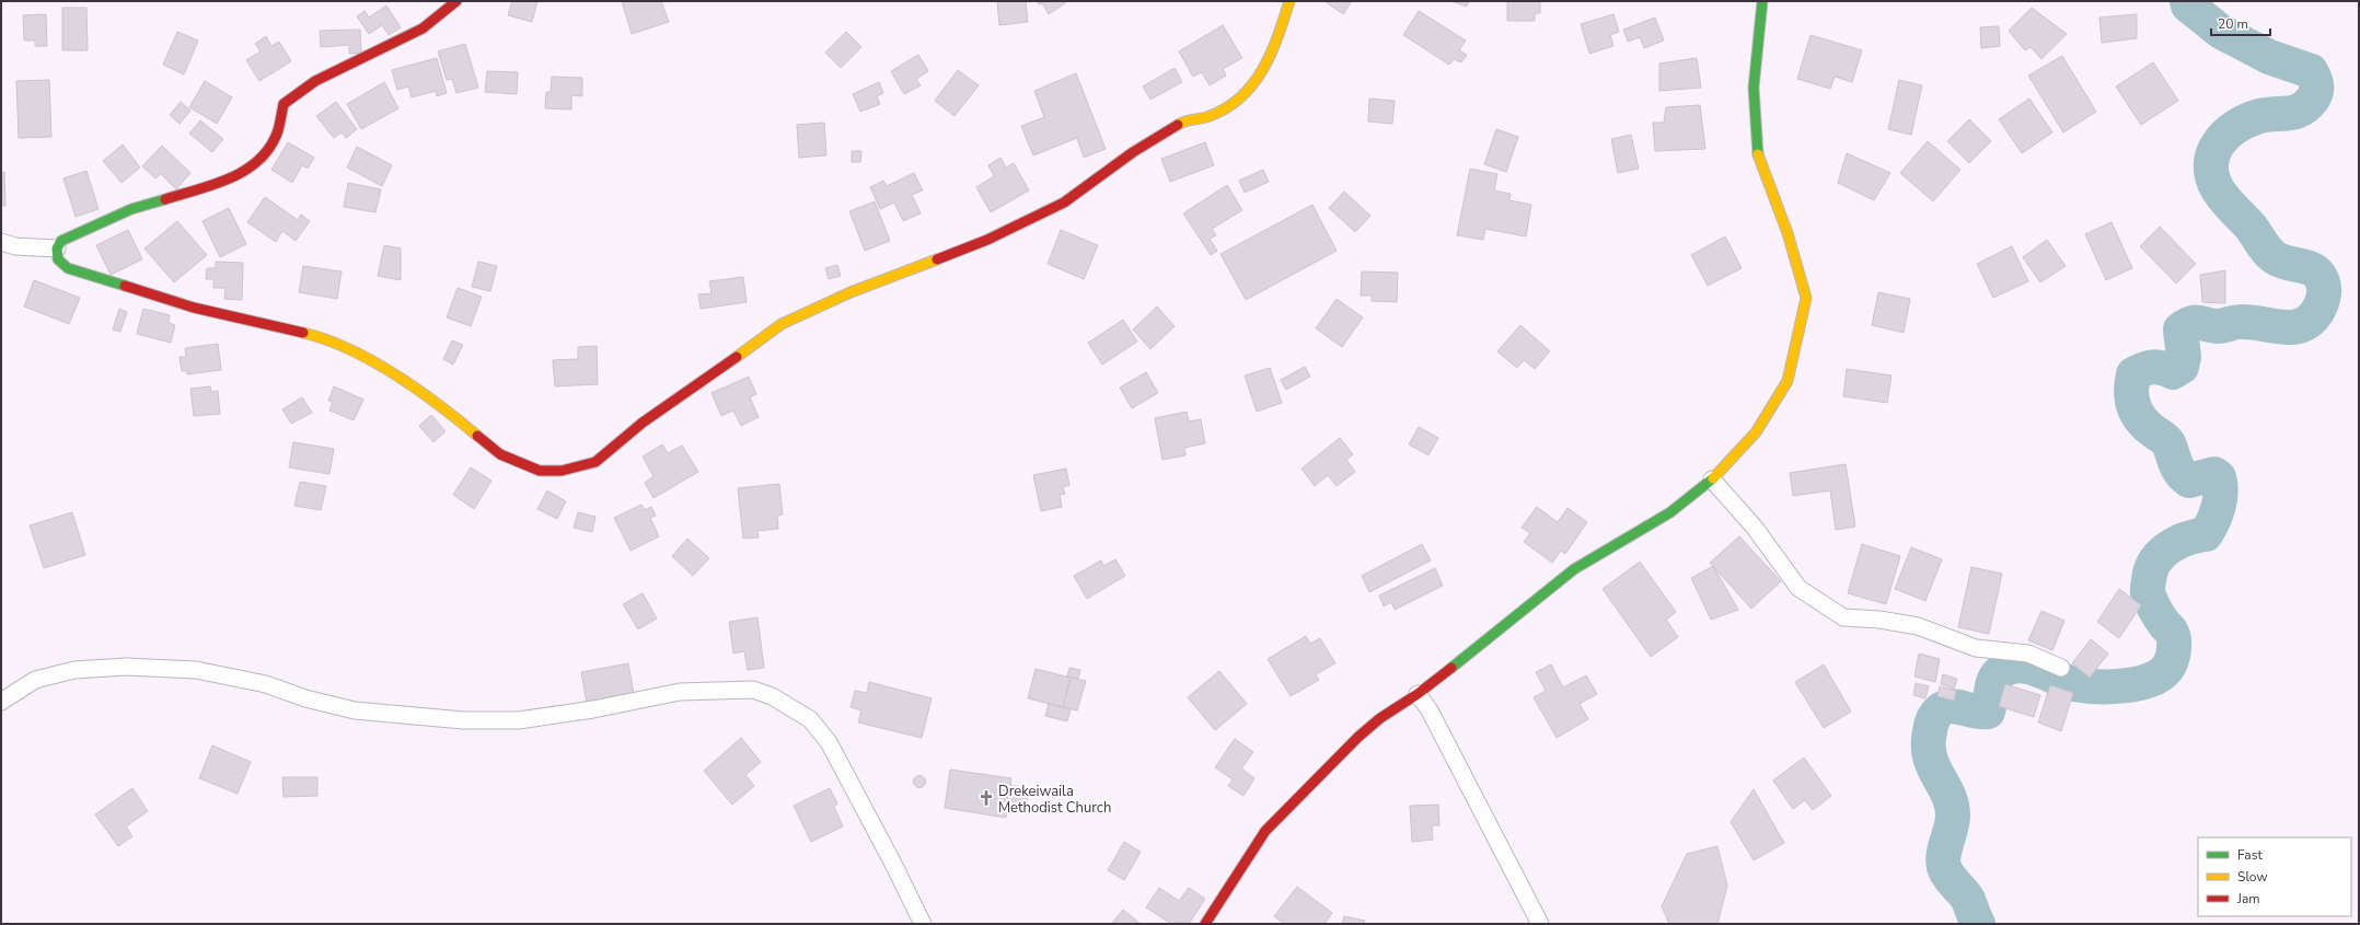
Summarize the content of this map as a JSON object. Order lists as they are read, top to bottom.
{
  "places": {
    "church": ["Drekeiwaila Methodist Church"]
  },
  "legend": ["Fast", "Slow", "Jam"],
  "scale_bar": "20 m"
}
